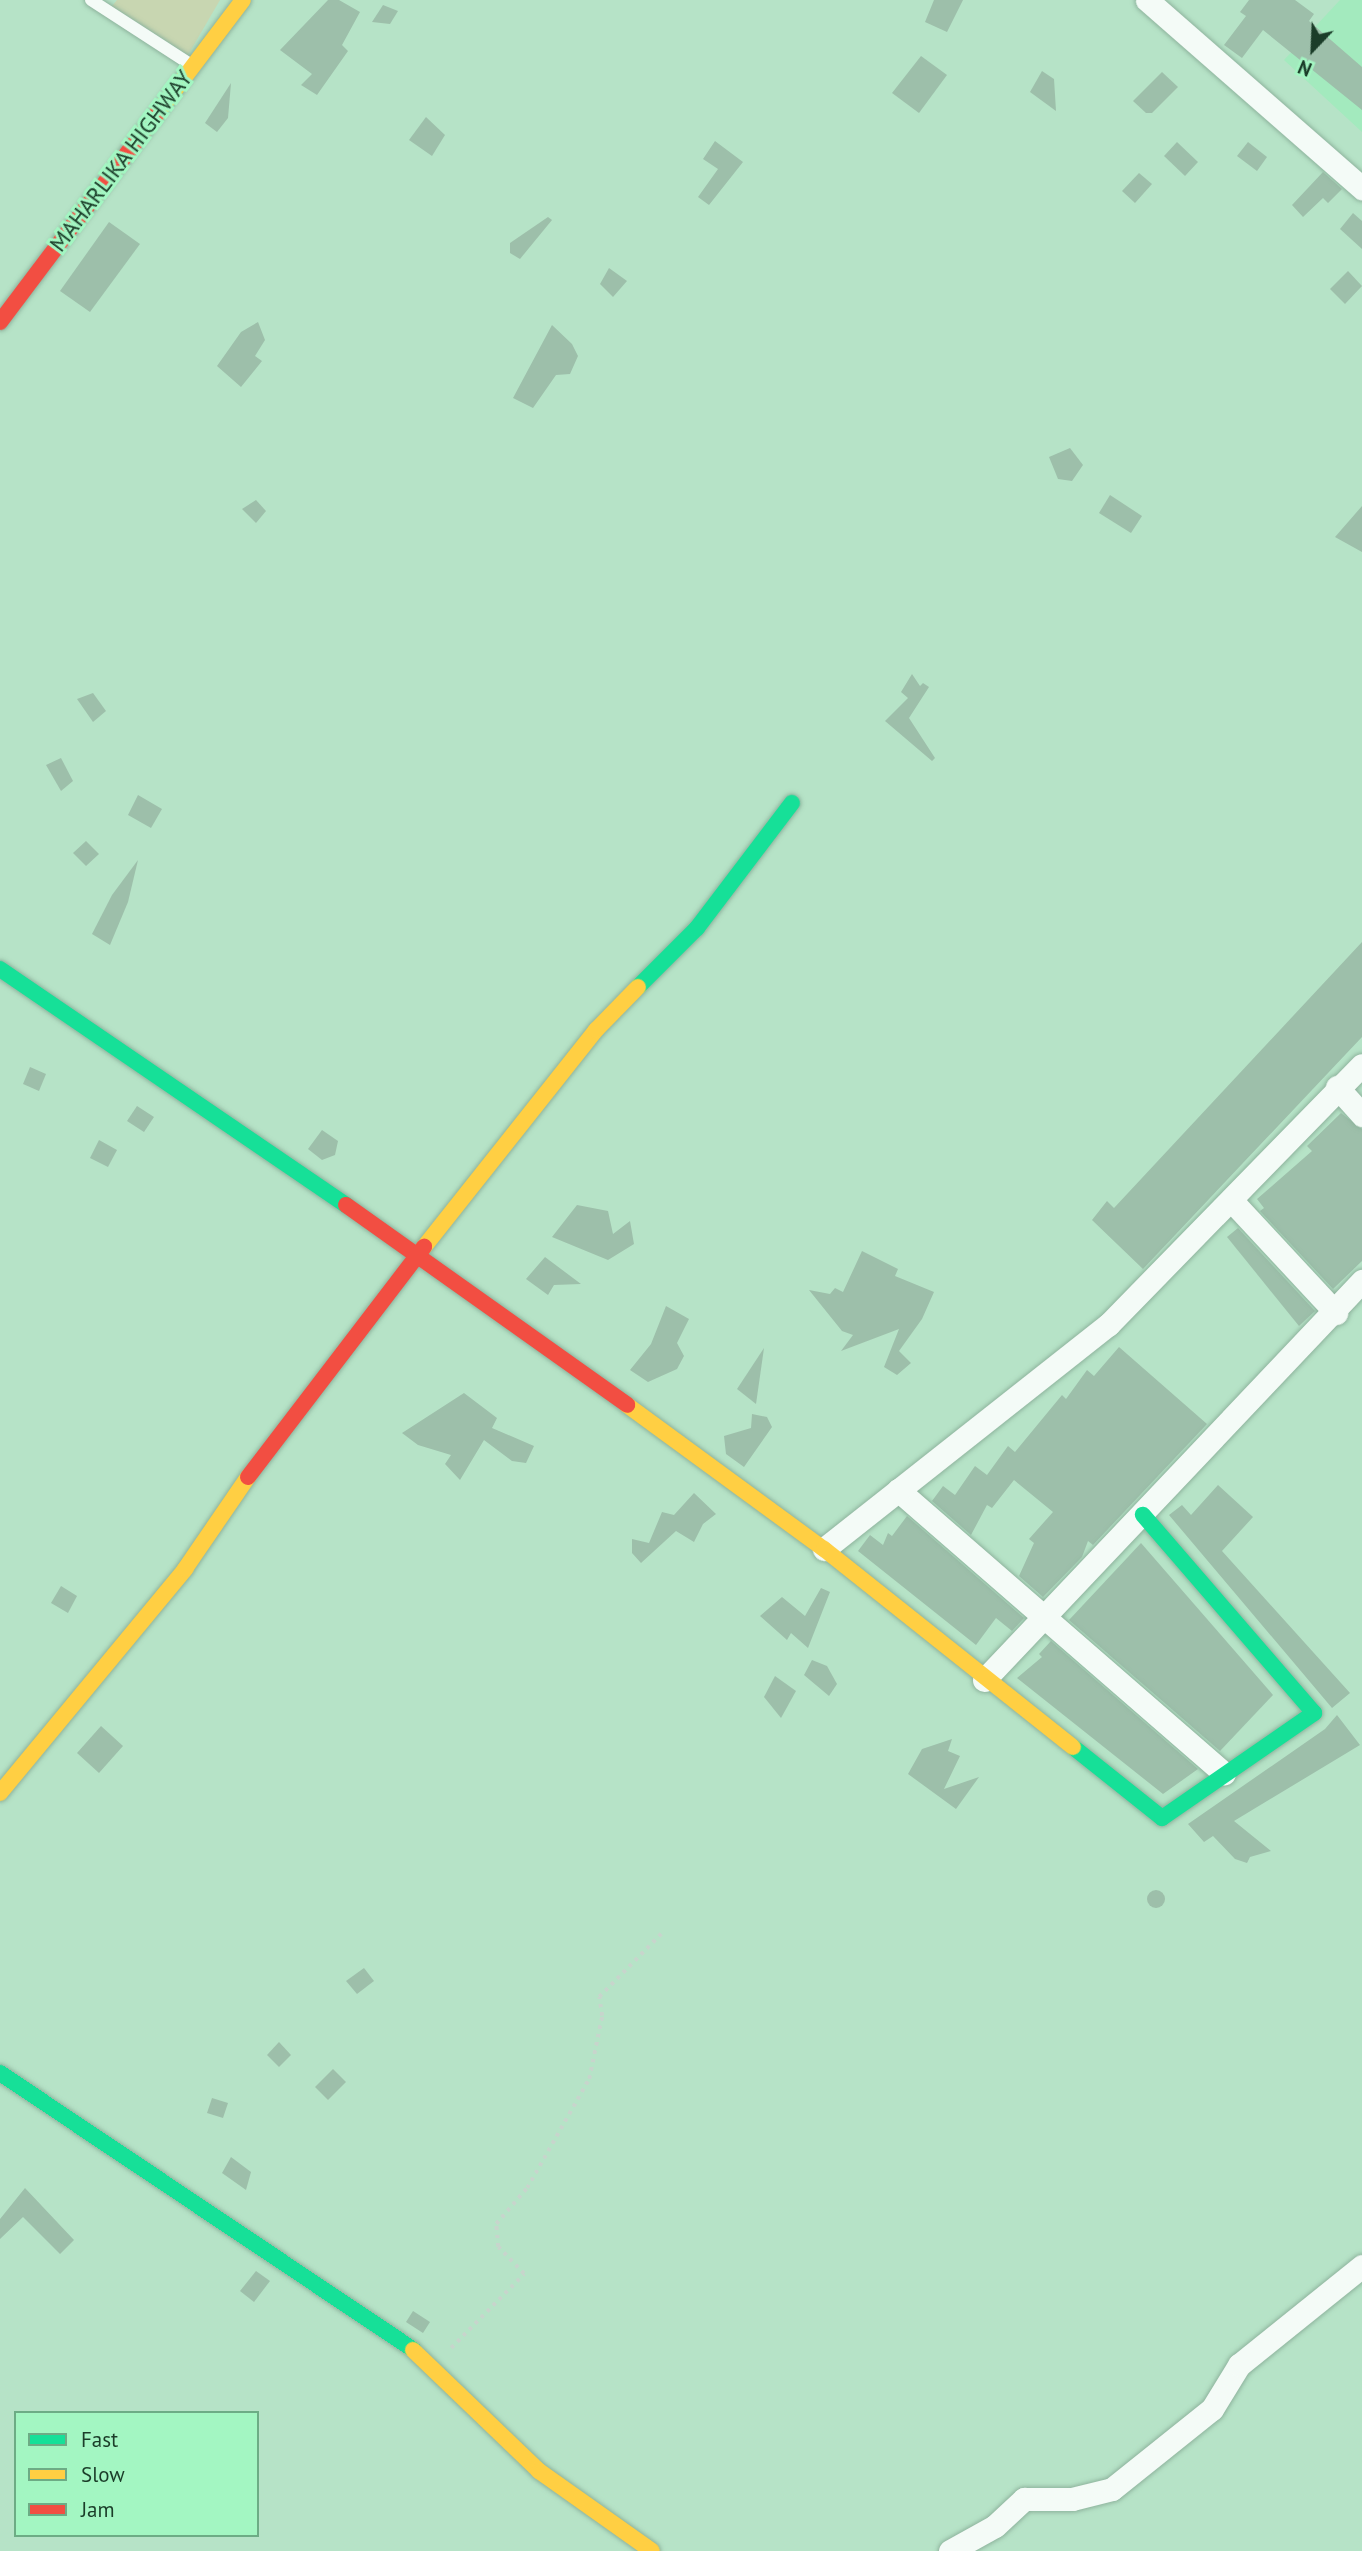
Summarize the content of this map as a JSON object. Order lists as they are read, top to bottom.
{
  "streets": {
    "main road": ["MAHARLIKA HIGHWAY"]
  },
  "legend": ["Fast", "Slow", "Jam"],
  "north": "bottom left"
}
